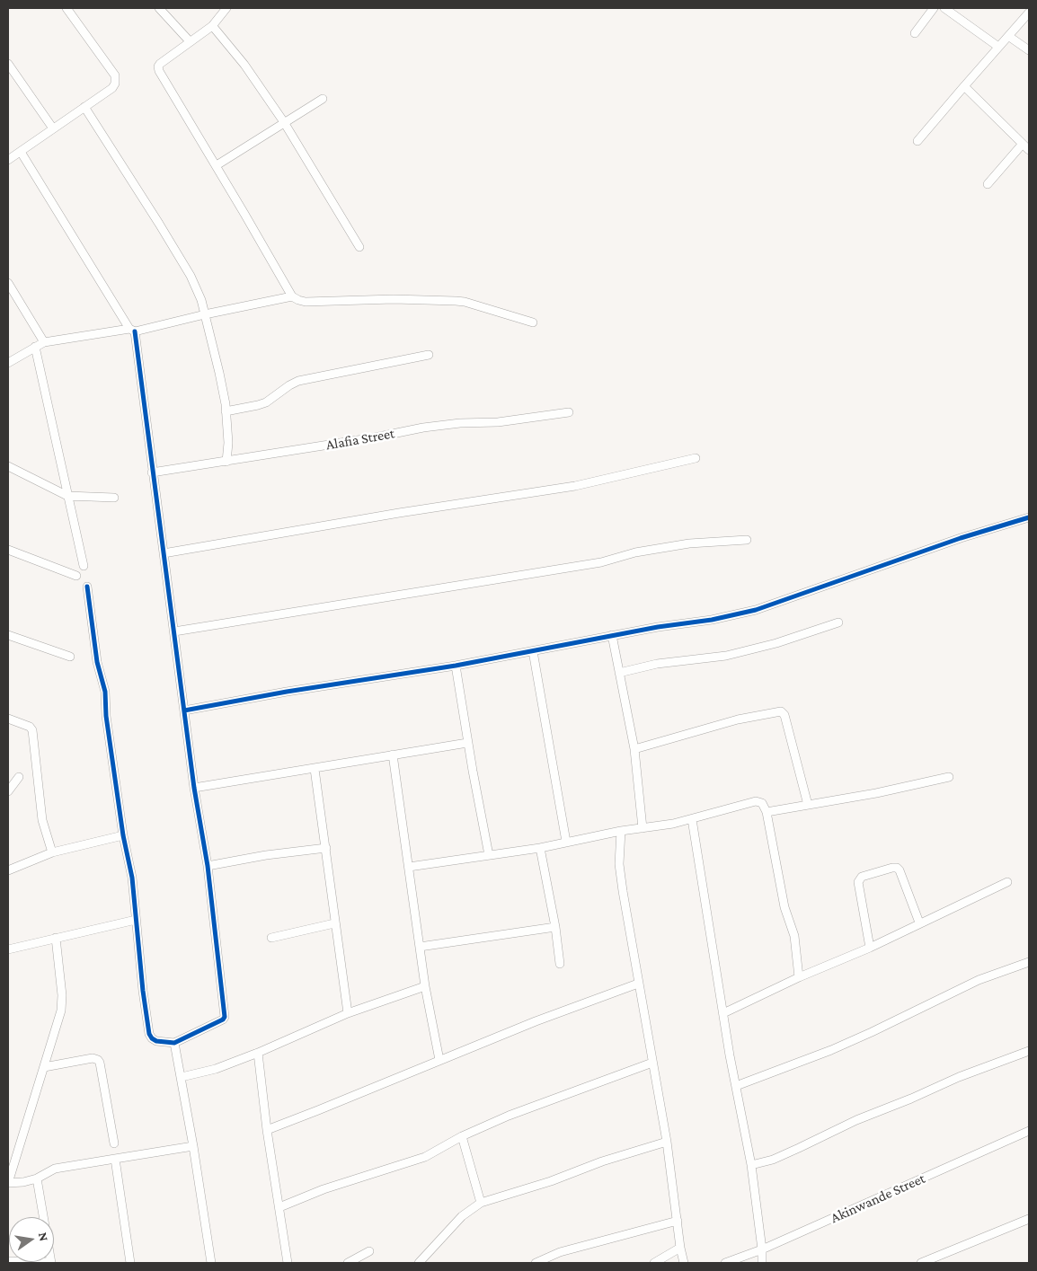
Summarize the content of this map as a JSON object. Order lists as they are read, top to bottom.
{
  "streets": {
    "street": ["Alafia Street", "Akinwande Street"]
  },
  "north": "right"
}
